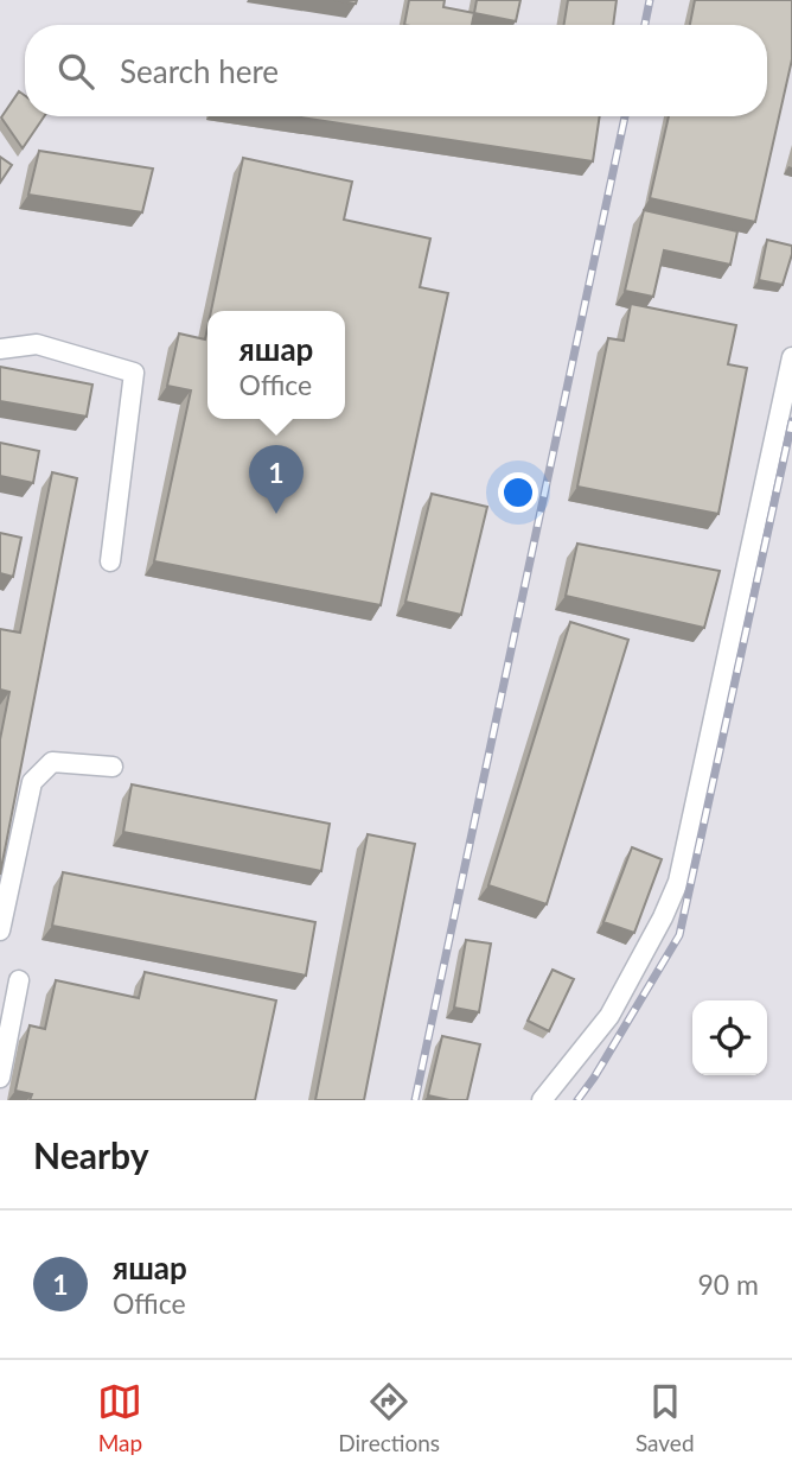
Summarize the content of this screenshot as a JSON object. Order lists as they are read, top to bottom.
{
  "page": {
    "search": "Search here",
    "popup": ["яшар", "Office"],
    "pins": "1",
    "heading": "Nearby",
    "list": [
      {
        "mark": "1",
        "name": "яшар",
        "note": "Office",
        "value": "90 m"
      }
    ],
    "nav": ["Map", "Directions", "Saved"]
  }
}
